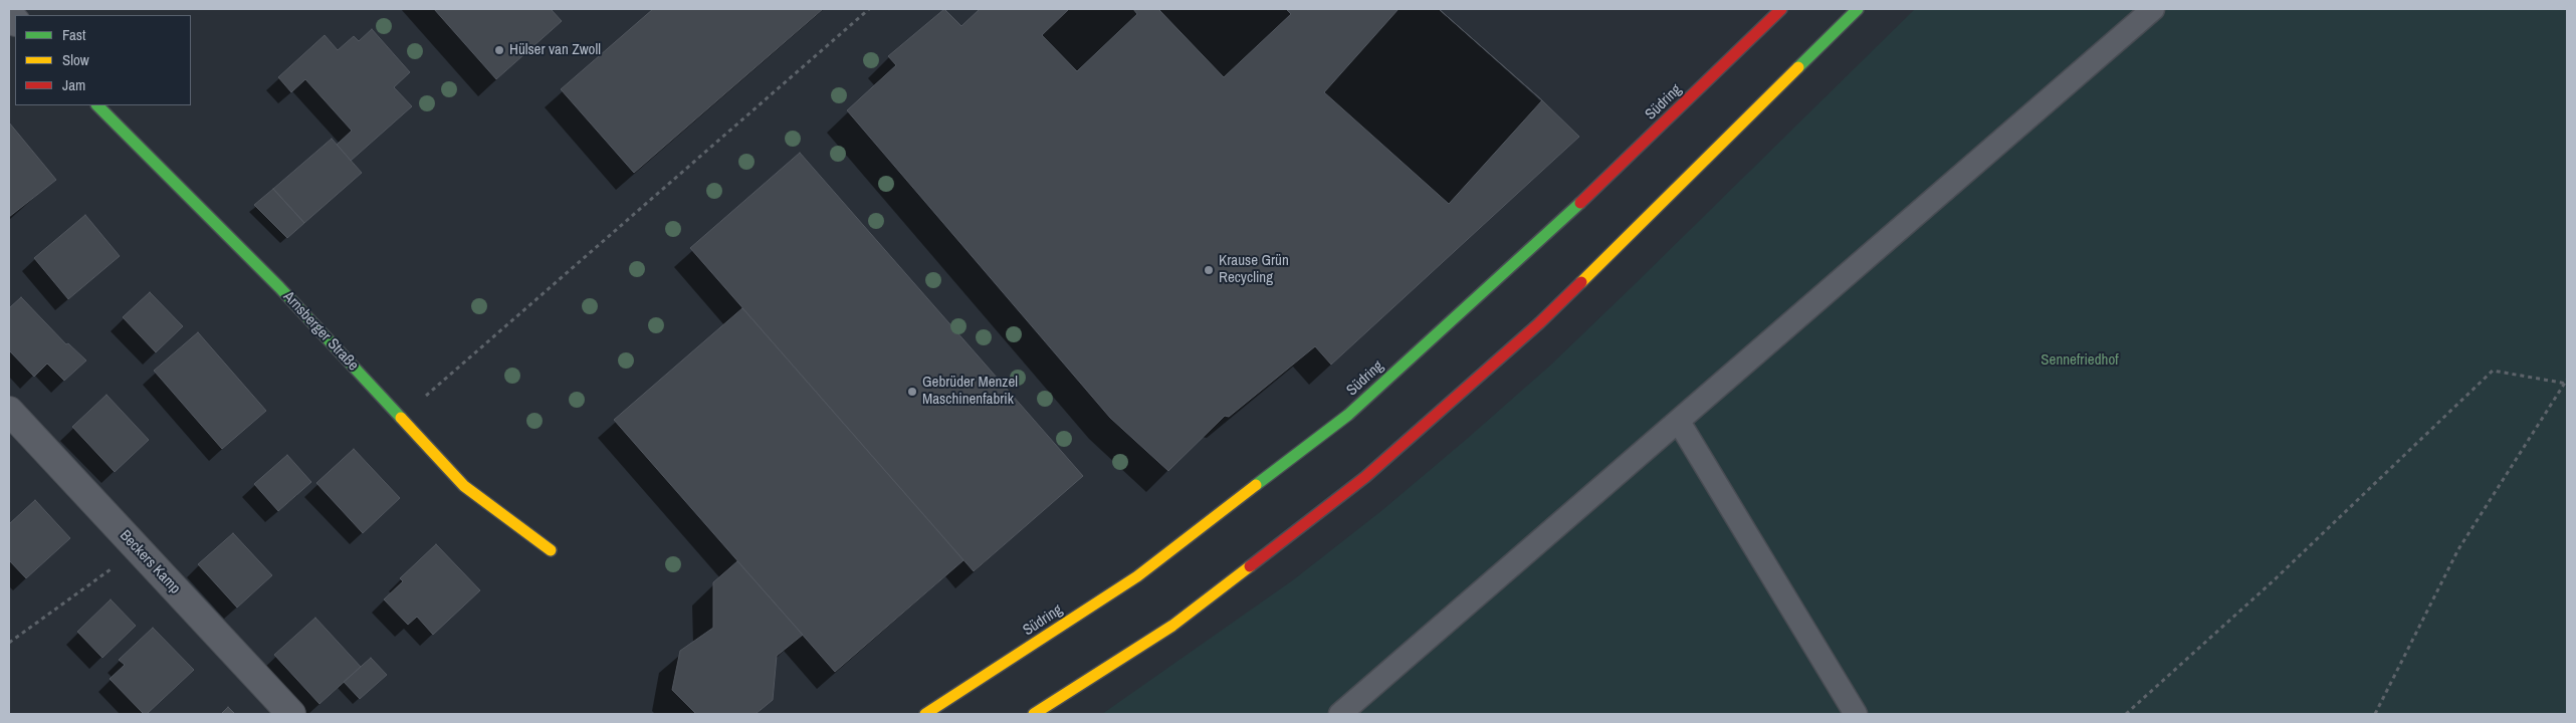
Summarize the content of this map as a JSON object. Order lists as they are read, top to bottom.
{
  "streets": {
    "main road": ["Südring", "Arnsberger Straße"],
    "street": ["Beckers Kamp"]
  },
  "parks": ["Sennefriedhof"],
  "places": ["Hülser van Zwoll", "Krause Grün Recycling", "Gebrüder Menzel Maschinenfabrik"],
  "legend": ["Fast", "Slow", "Jam"]
}
